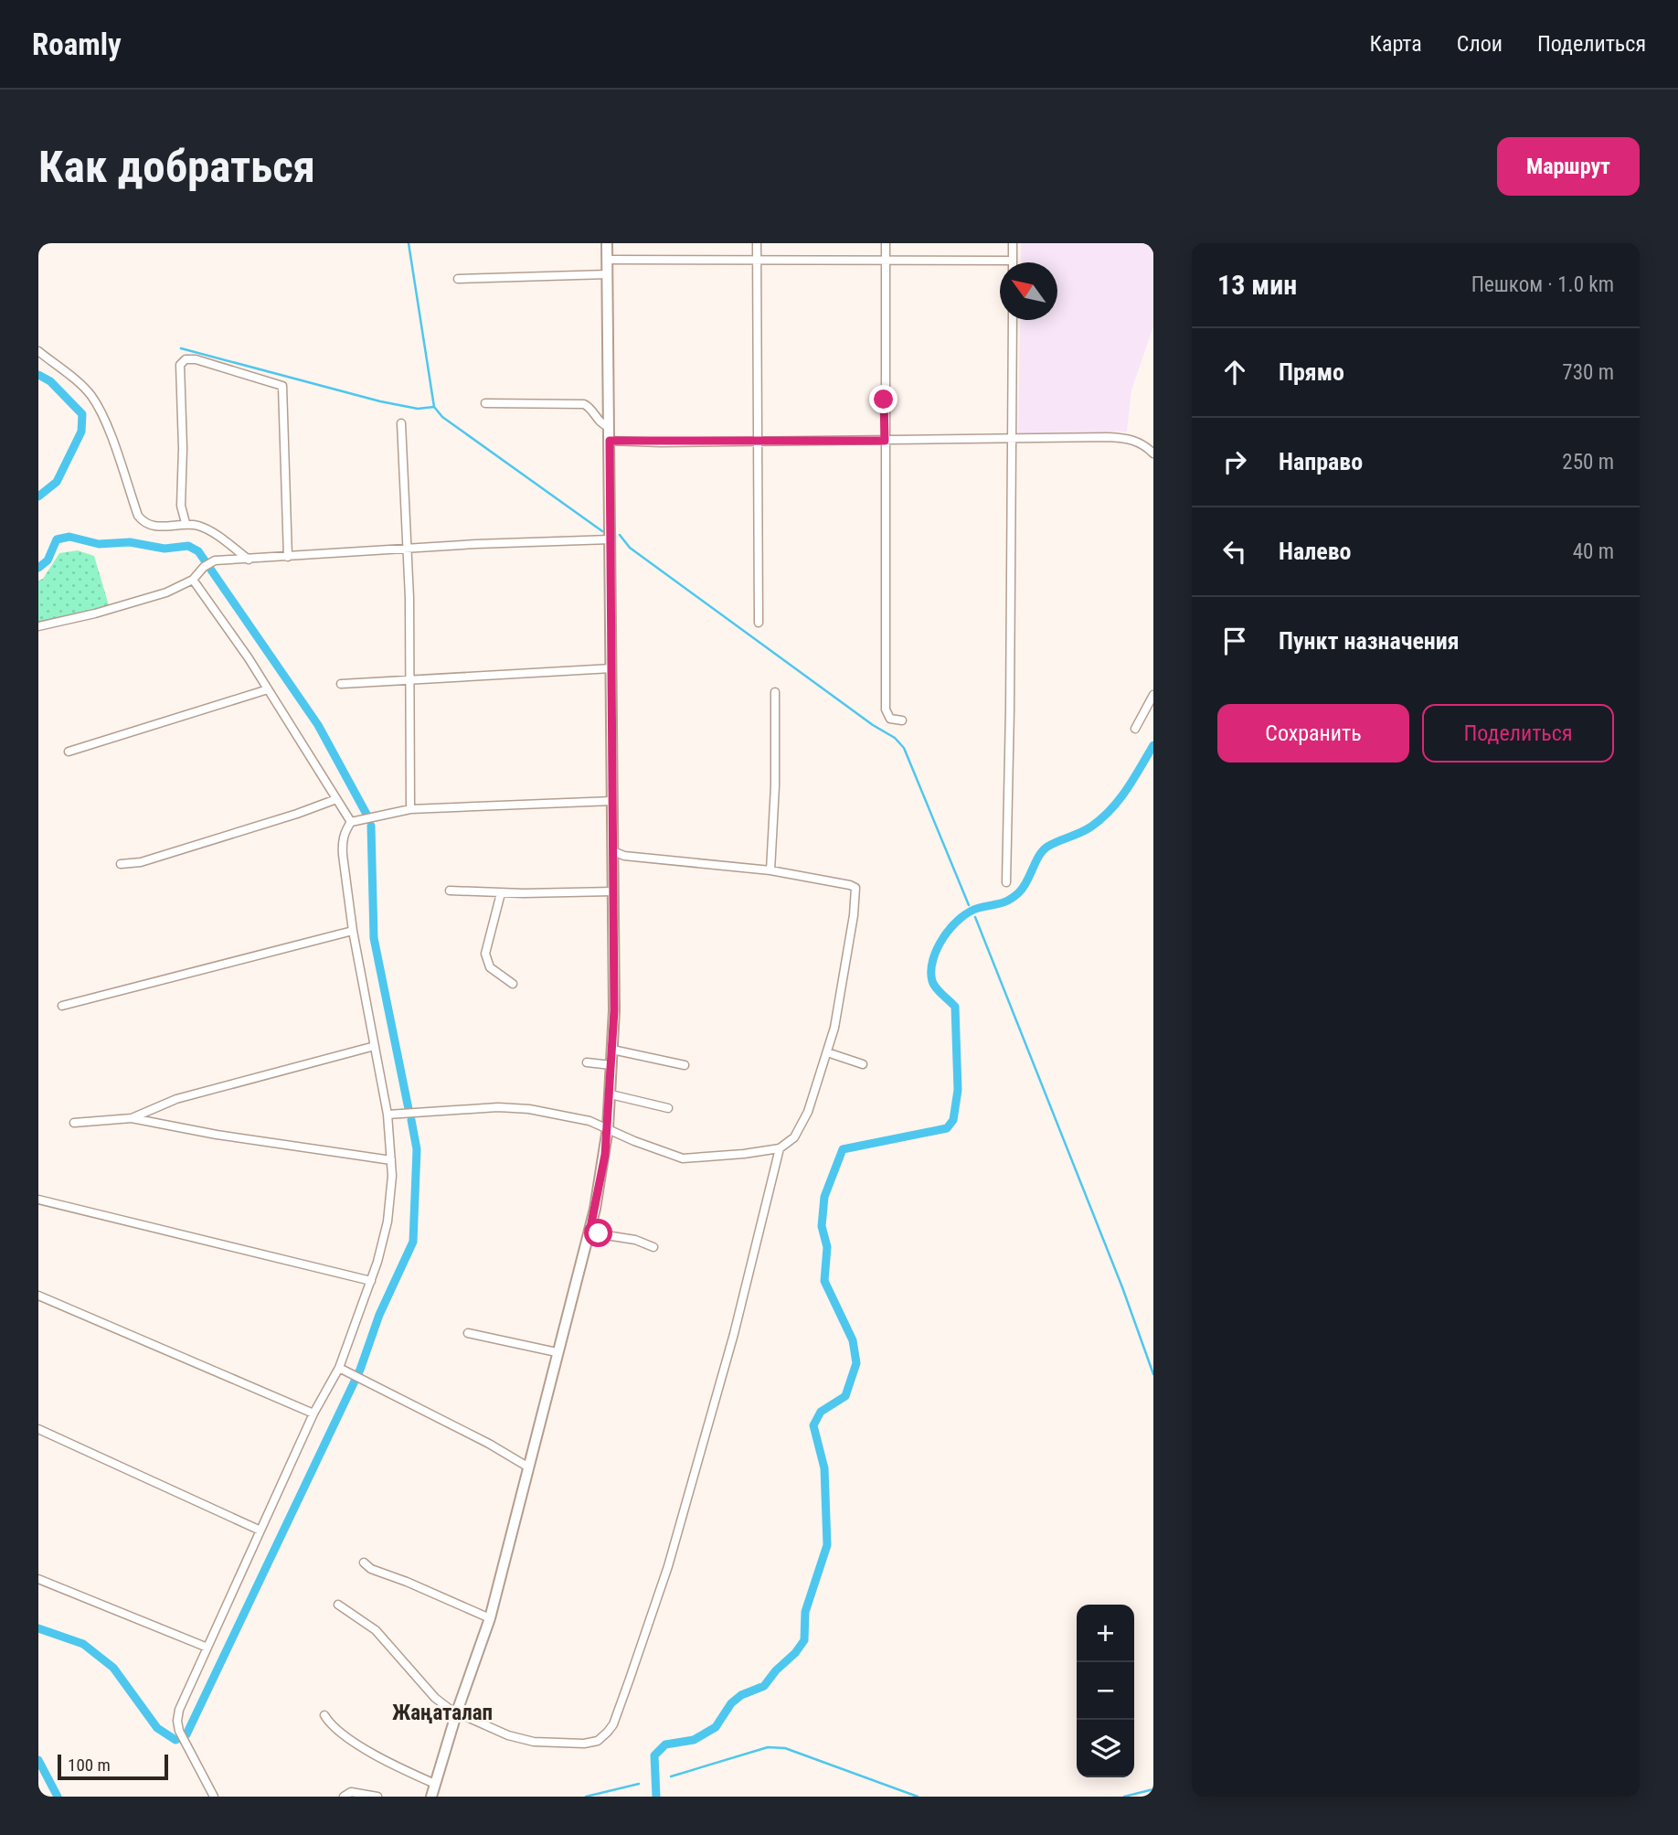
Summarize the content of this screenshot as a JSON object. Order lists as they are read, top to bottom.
{
  "districts": ["Жаңаталап"],
  "scale_bar": "100 m",
  "north": "top left",
  "page": {
    "header": "Roamly",
    "nav": ["Карта", "Слои", "Поделиться"],
    "buttons": [
      "Маршрут",
      ["Сохранить", "Поделиться"]
    ],
    "title": "Как добраться",
    "heading": ["13 мин", "Пешком · 1.0 km"],
    "list": [
      ["Прямо", "730 m"],
      ["Направо", "250 m"],
      ["Налево", "40 m"],
      "Пункт назначения"
    ],
    "map_buttons": ["+", "−"],
    "scale": "100 m"
  }
}
